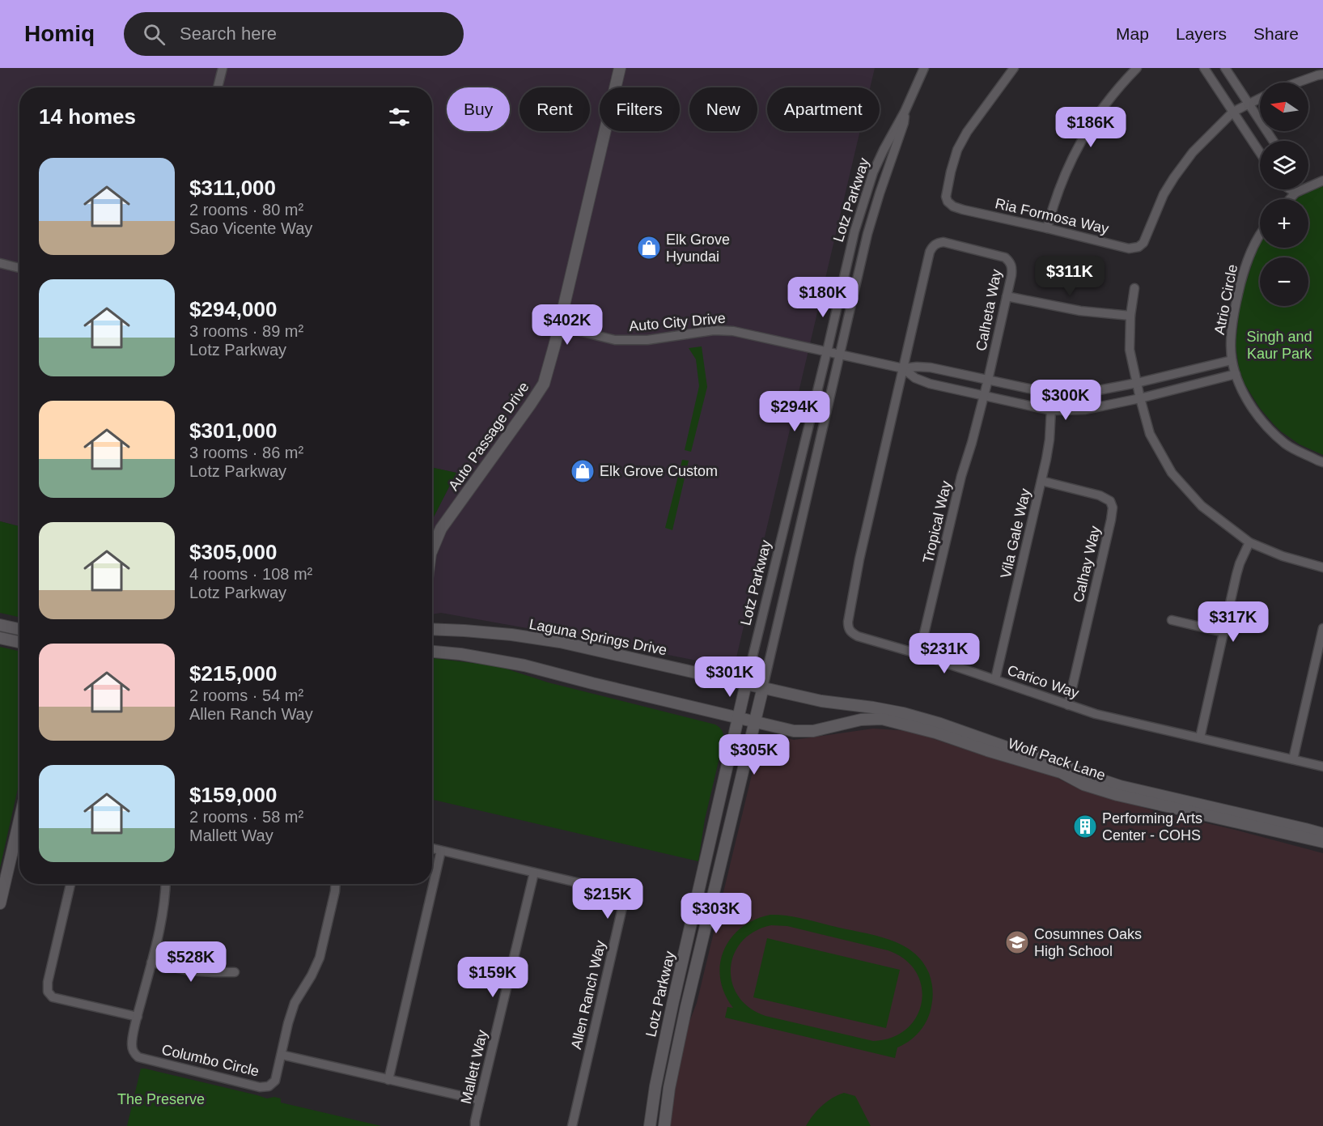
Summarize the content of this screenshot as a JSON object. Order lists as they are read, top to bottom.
{
  "streets": {
    "street": [
      "Lotz Parkway",
      "Ria Formosa Way",
      "Atrio Circle",
      "Calheta Way",
      "Auto City Drive",
      "Auto Passage Drive",
      "Tropical Way",
      "Vila Gale Way",
      "Calhay Way",
      "Laguna Springs Drive",
      "Carico Way",
      "Wolf Pack Lane",
      "Allen Ranch Way",
      "Columbo Circle",
      "Mallett Way"
    ]
  },
  "crossings": [
    ["Lotz Parkway", "Auto City Drive"],
    ["Lotz Parkway", "Laguna Springs Drive"],
    ["Lotz Parkway", "Wolf Pack Lane"],
    ["Calheta Way", "Auto City Drive"],
    ["Calheta Way", "Tropical Way"],
    ["Calheta Way", "Carico Way"],
    ["Auto City Drive", "Auto Passage Drive"],
    ["Auto City Drive", "Carico Way"],
    ["Tropical Way", "Carico Way"],
    ["Vila Gale Way", "Calhay Way"],
    ["Vila Gale Way", "Carico Way"],
    ["Calhay Way", "Carico Way"],
    ["Laguna Springs Drive", "Wolf Pack Lane"],
    ["Allen Ranch Way", "Mallett Way"]
  ],
  "parks": ["Singh and Kaur Park", "The Preserve"],
  "places": {
    "shop": ["Elk Grove Hyundai", "Elk Grove Custom"],
    "building": ["Performing Arts Center - COHS"],
    "school or university": ["Cosumnes Oaks High School"]
  },
  "north": "left",
  "page": {
    "header": "Homiq",
    "search": "Search here",
    "nav": ["Map", "Layers", "Share"],
    "map_buttons": ["+", "−"],
    "chip": [
      "Buy",
      "Rent",
      "Filters",
      "New",
      "Apartment"
    ],
    "heading": "14 homes",
    "price": [
      "$186K",
      "$311K",
      "$180K",
      "$402K",
      "$300K",
      "$294K",
      "$317K",
      "$231K",
      "$301K",
      "$305K",
      "$215K",
      "$303K",
      "$528K",
      "$159K"
    ],
    "list": [
      {
        "name": "$311,000",
        "note": "2 rooms · 80 m² · Sao Vicente Way"
      },
      {
        "name": "$294,000",
        "note": "3 rooms · 89 m² · Lotz Parkway"
      },
      {
        "name": "$301,000",
        "note": "3 rooms · 86 m² · Lotz Parkway"
      },
      {
        "name": "$305,000",
        "note": "4 rooms · 108 m² · Lotz Parkway"
      },
      {
        "name": "$215,000",
        "note": "2 rooms · 54 m² · Allen Ranch Way"
      },
      {
        "name": "$159,000",
        "note": "2 rooms · 58 m² · Mallett Way"
      }
    ]
  }
}
